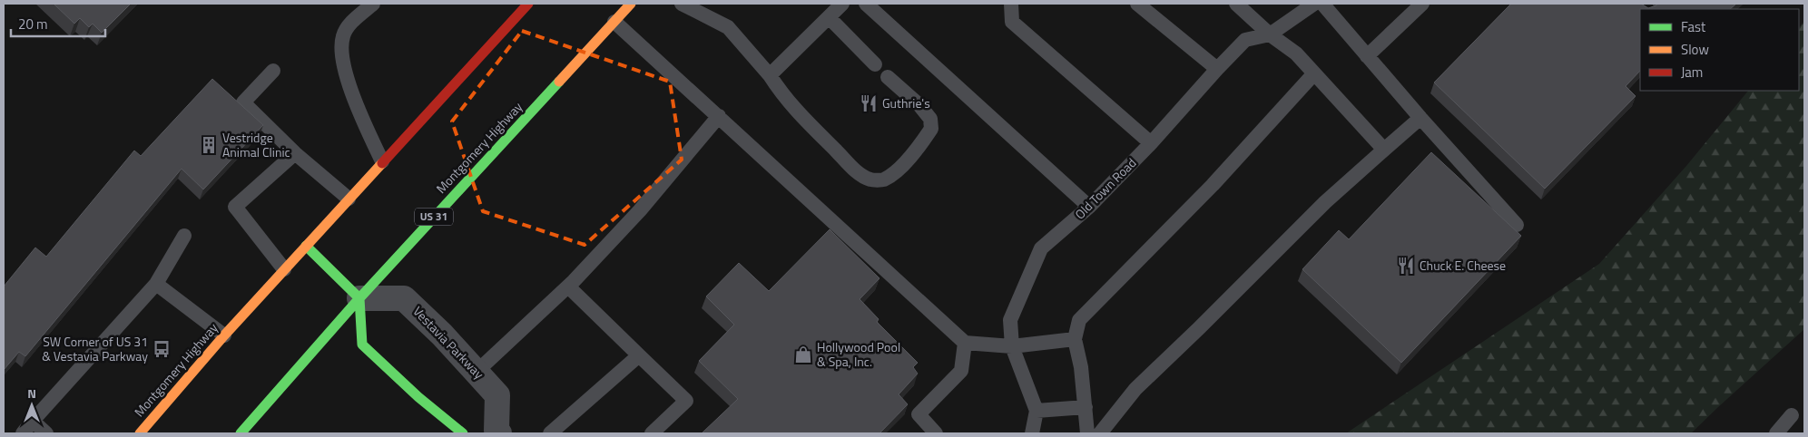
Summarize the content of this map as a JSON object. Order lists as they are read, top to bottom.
{
  "streets": {
    "main road": ["Montgomery Highway", "US 31"],
    "street": ["Vestavia Parkway"],
    "lane": ["Old Town Road"]
  },
  "crossings": [
    ["Montgomery Highway", "Vestavia Parkway"]
  ],
  "places": {
    "restaurant": ["Guthrie's", "Chuck E. Cheese"],
    "building": ["Vestridge Animal Clinic"],
    "bus stop": ["SW Corner of US 31 & Vestavia Parkway"],
    "shop": ["Hollywood Pool & Spa, Inc."]
  },
  "legend": ["Fast", "Slow", "Jam"],
  "scale_bar": "20 m",
  "north": "top"
}
